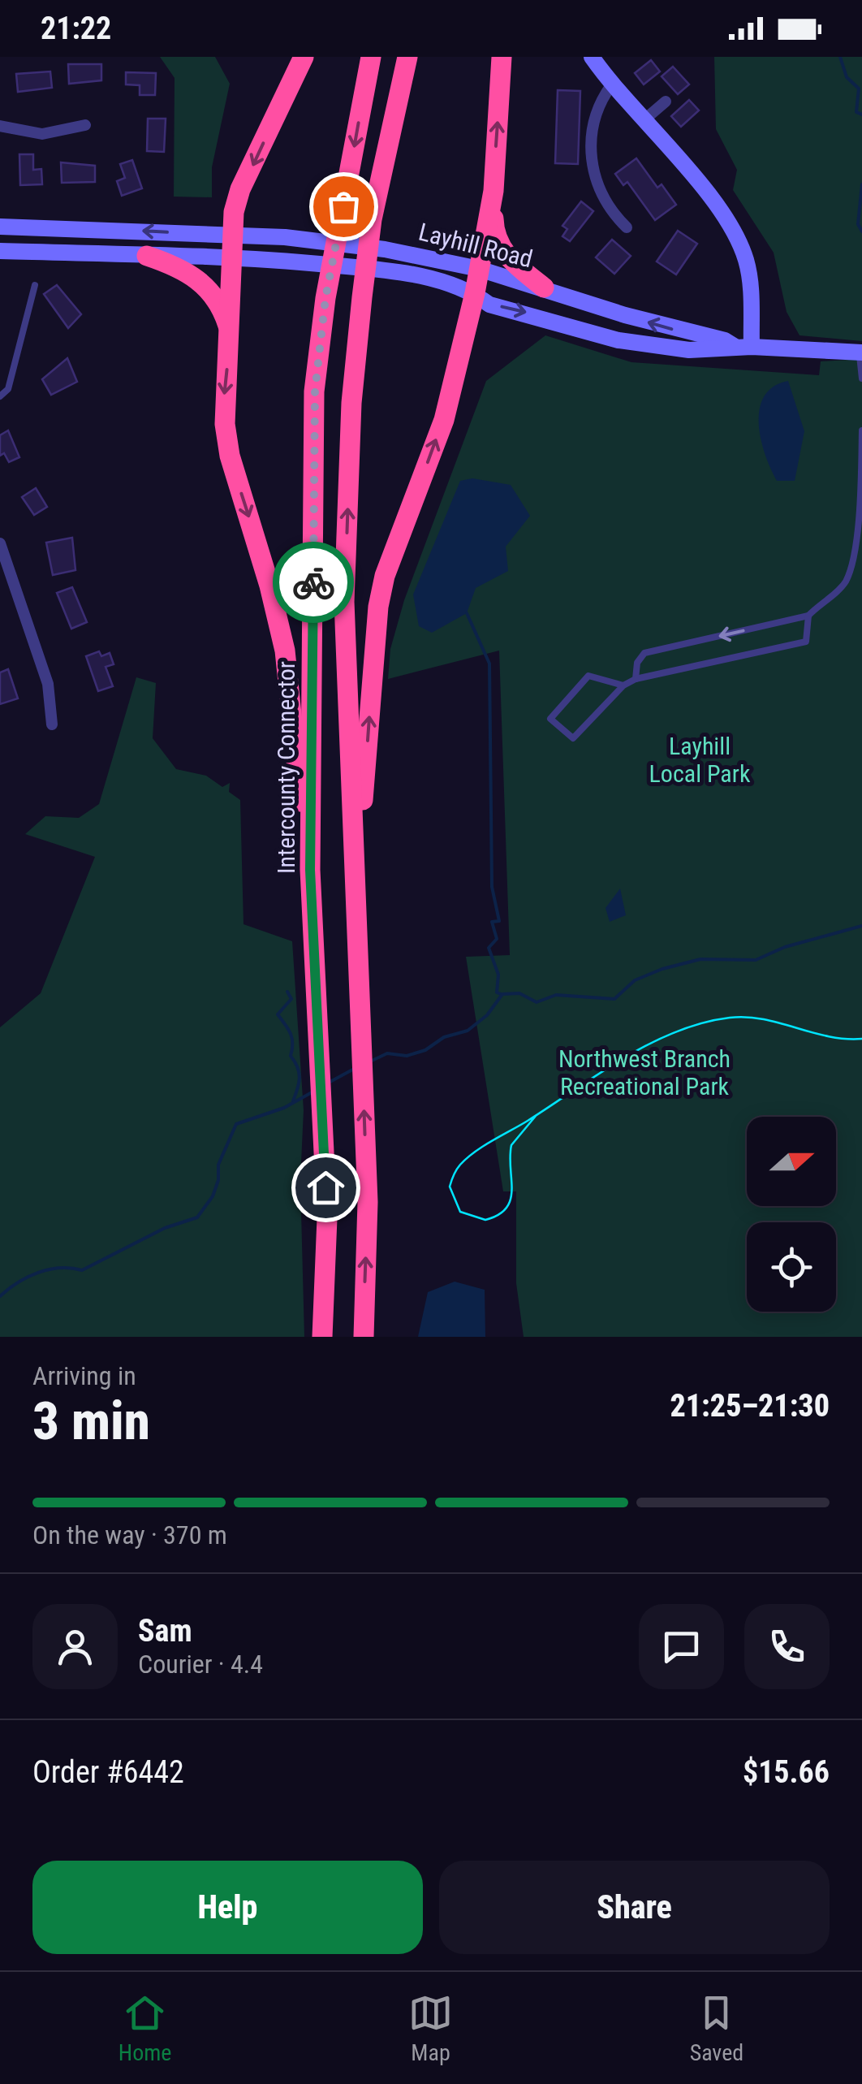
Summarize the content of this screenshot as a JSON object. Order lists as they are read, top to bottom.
{
  "streets": {
    "highway": ["Intercounty Connector"],
    "main road": ["Layhill Road"]
  },
  "parks": ["Layhill Local Park", "Northwest Branch Recreational Park"],
  "north": "right",
  "page": {
    "status": "21:22",
    "heading": ["3 min", "Arriving in", "21:25–21:30"],
    "panel": [
      "Sam",
      "Courier · 4.4",
      "Order #6442",
      "$15.66"
    ],
    "bar": "On the way · 370 m",
    "buttons": ["Help", "Share"],
    "tabs": ["Home", "Map", "Saved"]
  }
}
